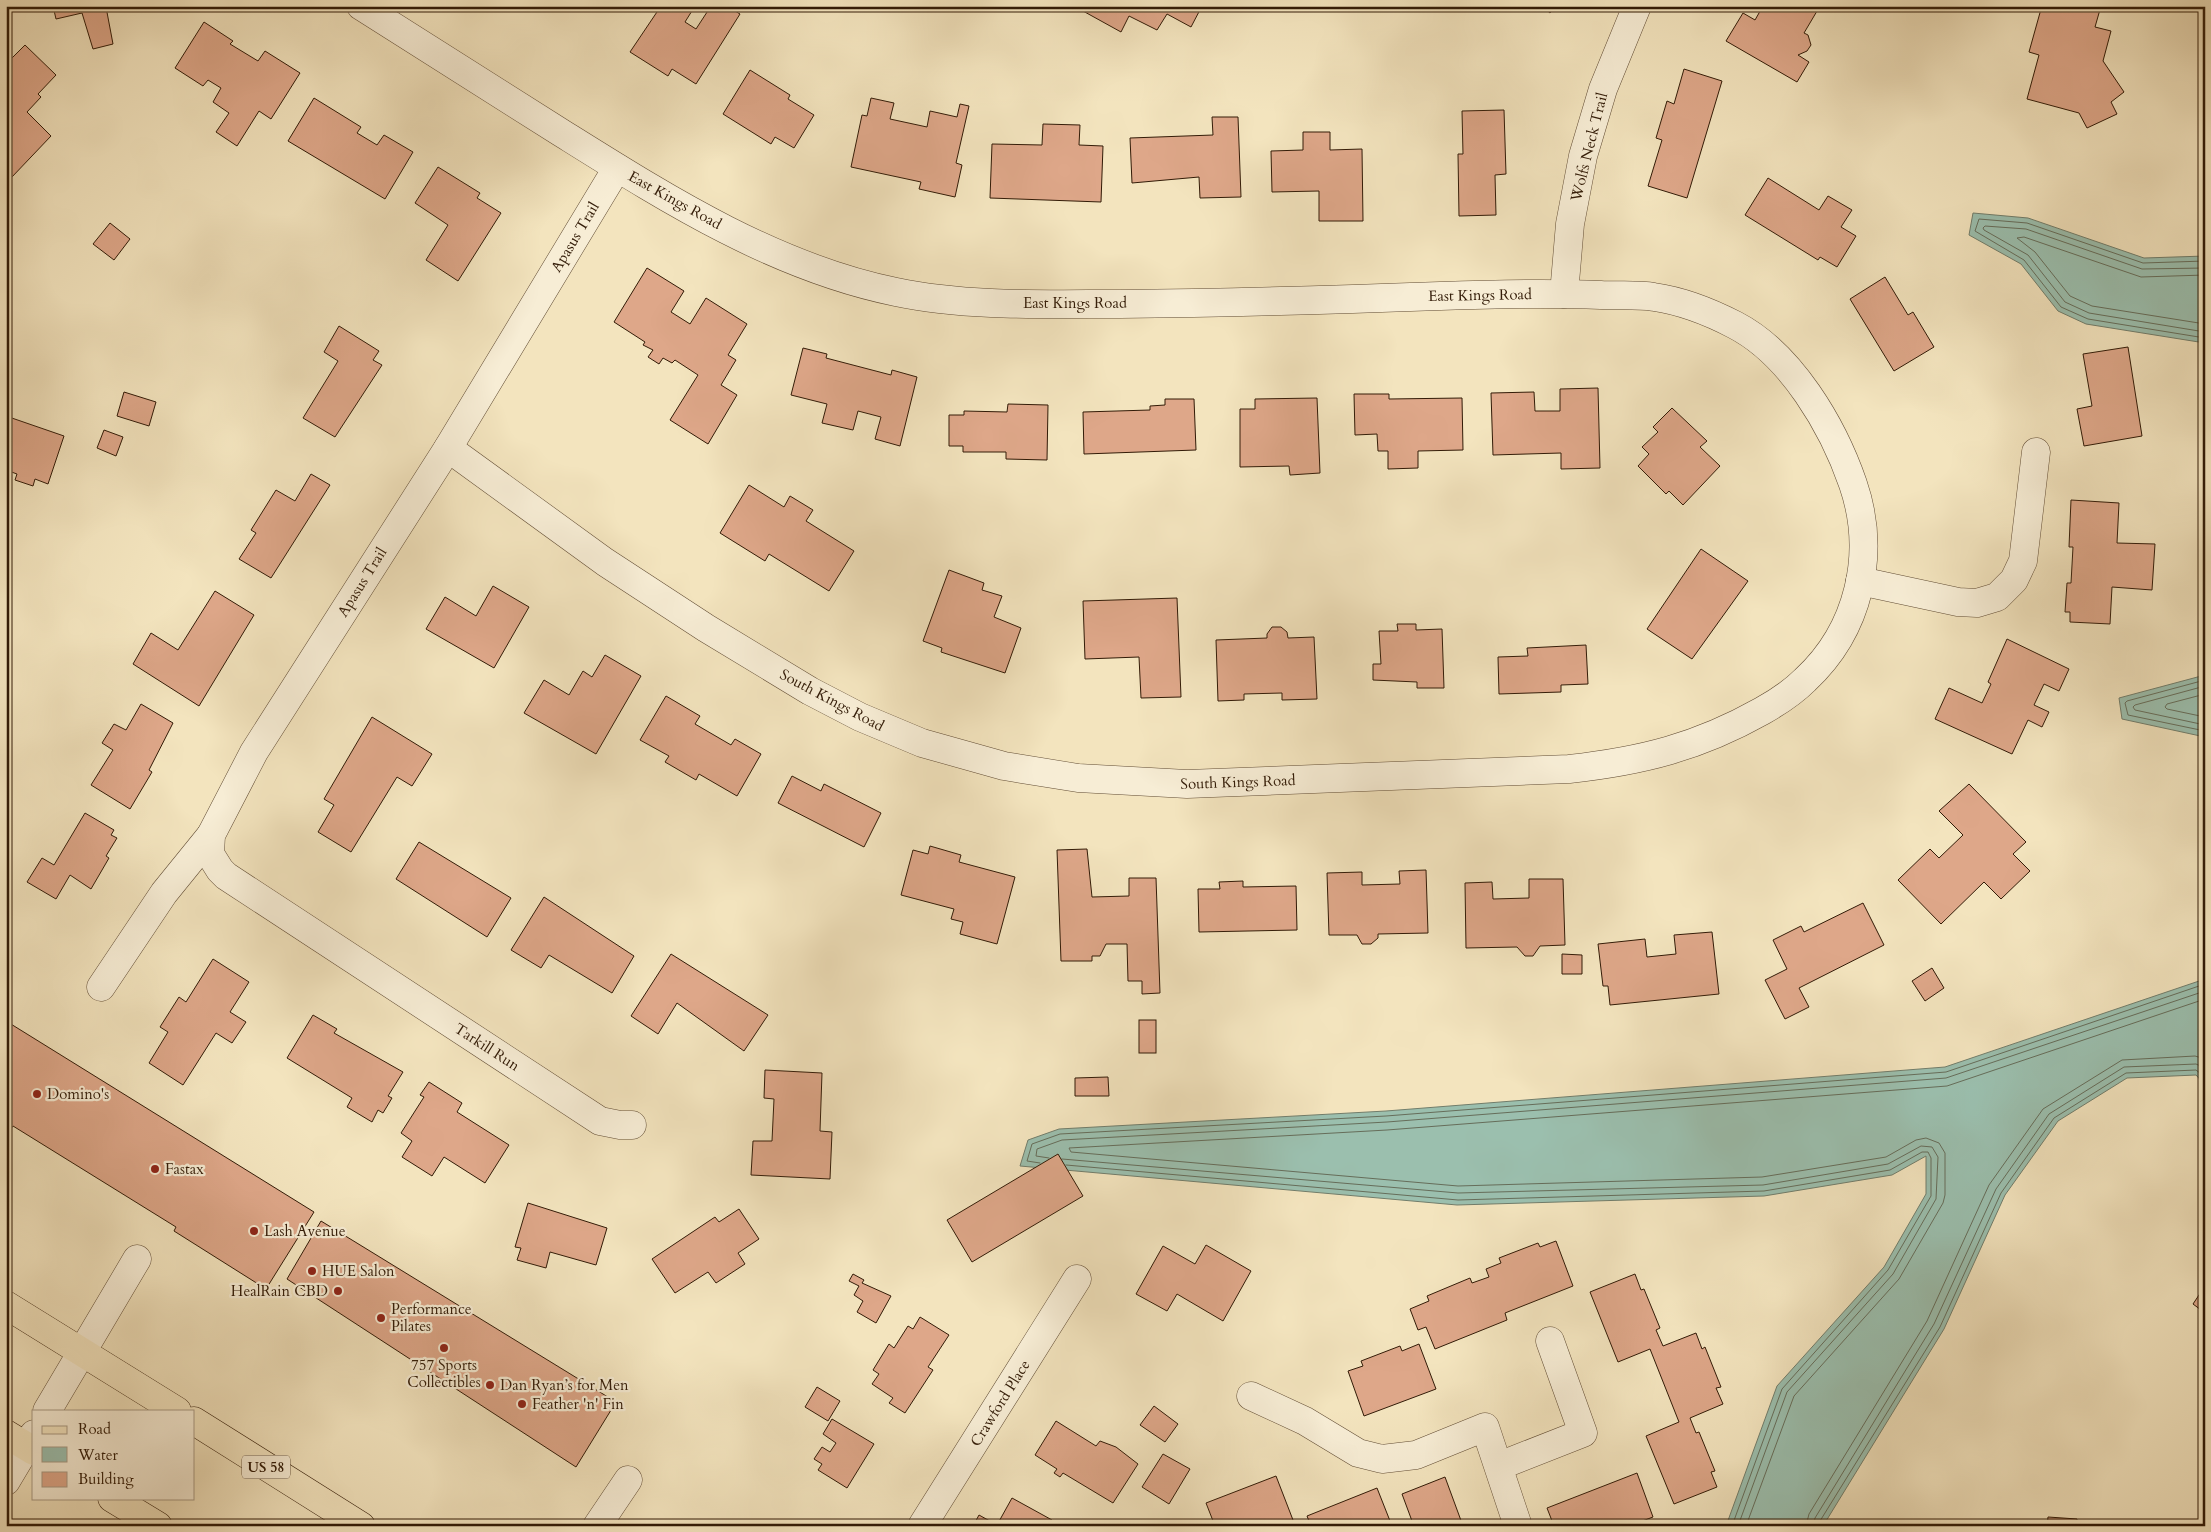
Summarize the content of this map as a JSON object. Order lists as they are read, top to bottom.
{
  "streets": {
    "main road": ["US 58"],
    "street": [
      "Wolfs Neck Trail",
      "East Kings Road",
      "Apasus Trail",
      "South Kings Road",
      "Tarkill Run",
      "Crawford Place"
    ]
  },
  "crossings": [
    ["Wolfs Neck Trail", "East Kings Road"],
    ["East Kings Road", "Apasus Trail"],
    ["East Kings Road", "South Kings Road"],
    ["Apasus Trail", "South Kings Road"],
    ["Apasus Trail", "Tarkill Run"]
  ],
  "places": [
    "Domino's",
    "Fastax",
    "Lash Avenue",
    "HUE Salon",
    "HealRain CBD",
    "Performance Pilates",
    "757 Sports Collectibles",
    "Dan Ryan’s for Men",
    "Feather 'n' Fin"
  ],
  "legend": ["Road", "Water", "Building"]
}
